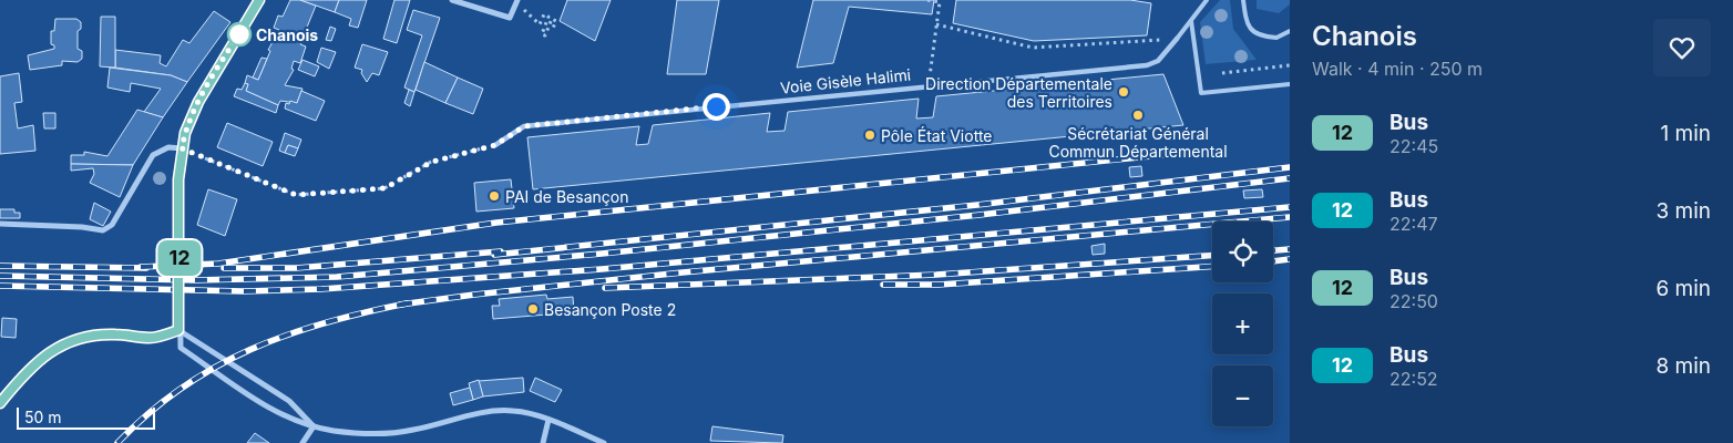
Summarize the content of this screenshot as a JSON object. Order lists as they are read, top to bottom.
{
  "streets": {
    "street": ["Voie Gisèle Halimi"]
  },
  "places": [
    "Chanois",
    "Direction Départementale des Territoires",
    "Sécrétariat Général Commun Départemental",
    "Pôle État Viotte",
    "PAI de Besançon",
    "Besançon Poste 2"
  ],
  "lines": ["bus line 12"],
  "scale_bar": "50 m",
  "page": {
    "on_map": "12",
    "heading": ["Chanois", "Walk · 4 min · 250 m"],
    "list": [
      {
        "mark": "12",
        "name": "Bus",
        "note": "22:45",
        "value": "1 min"
      },
      {
        "mark": "12",
        "name": "Bus",
        "note": "22:47",
        "value": "3 min"
      },
      {
        "mark": "12",
        "name": "Bus",
        "note": "22:50",
        "value": "6 min"
      },
      {
        "mark": "12",
        "name": "Bus",
        "note": "22:52",
        "value": "8 min"
      }
    ],
    "map_buttons": ["+", "−"],
    "scale": "50 m"
  }
}
